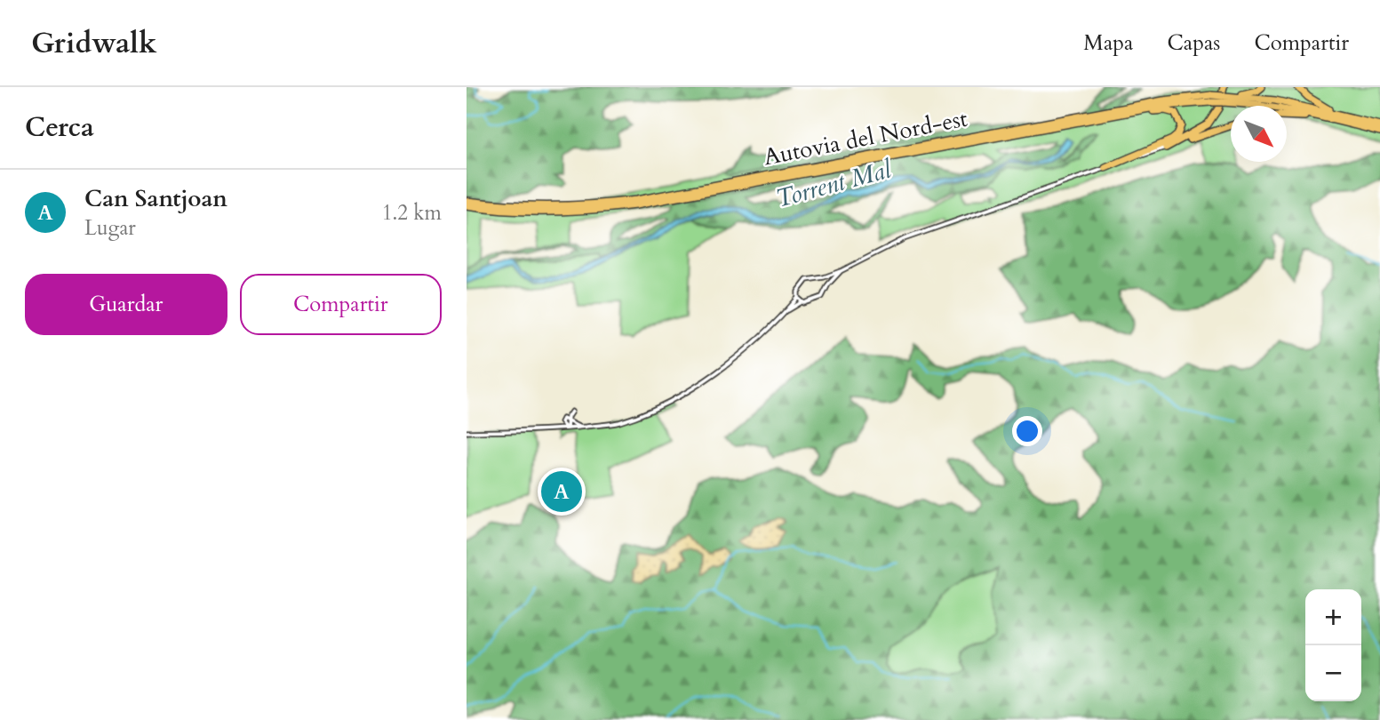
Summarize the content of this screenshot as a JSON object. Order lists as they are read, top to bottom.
{
  "streets": {
    "highway": ["Autovia del Nord-est"]
  },
  "water": ["Torrent Mal"],
  "north": "bottom right",
  "page": {
    "header": "Gridwalk",
    "nav": ["Mapa", "Capas", "Compartir"],
    "heading": "Cerca",
    "list": [
      {
        "mark": "A",
        "name": "Can Santjoan",
        "note": "Lugar",
        "value": "1.2 km"
      }
    ],
    "buttons": ["Guardar", "Compartir"],
    "pins": "A",
    "map_buttons": ["+", "−"]
  }
}
